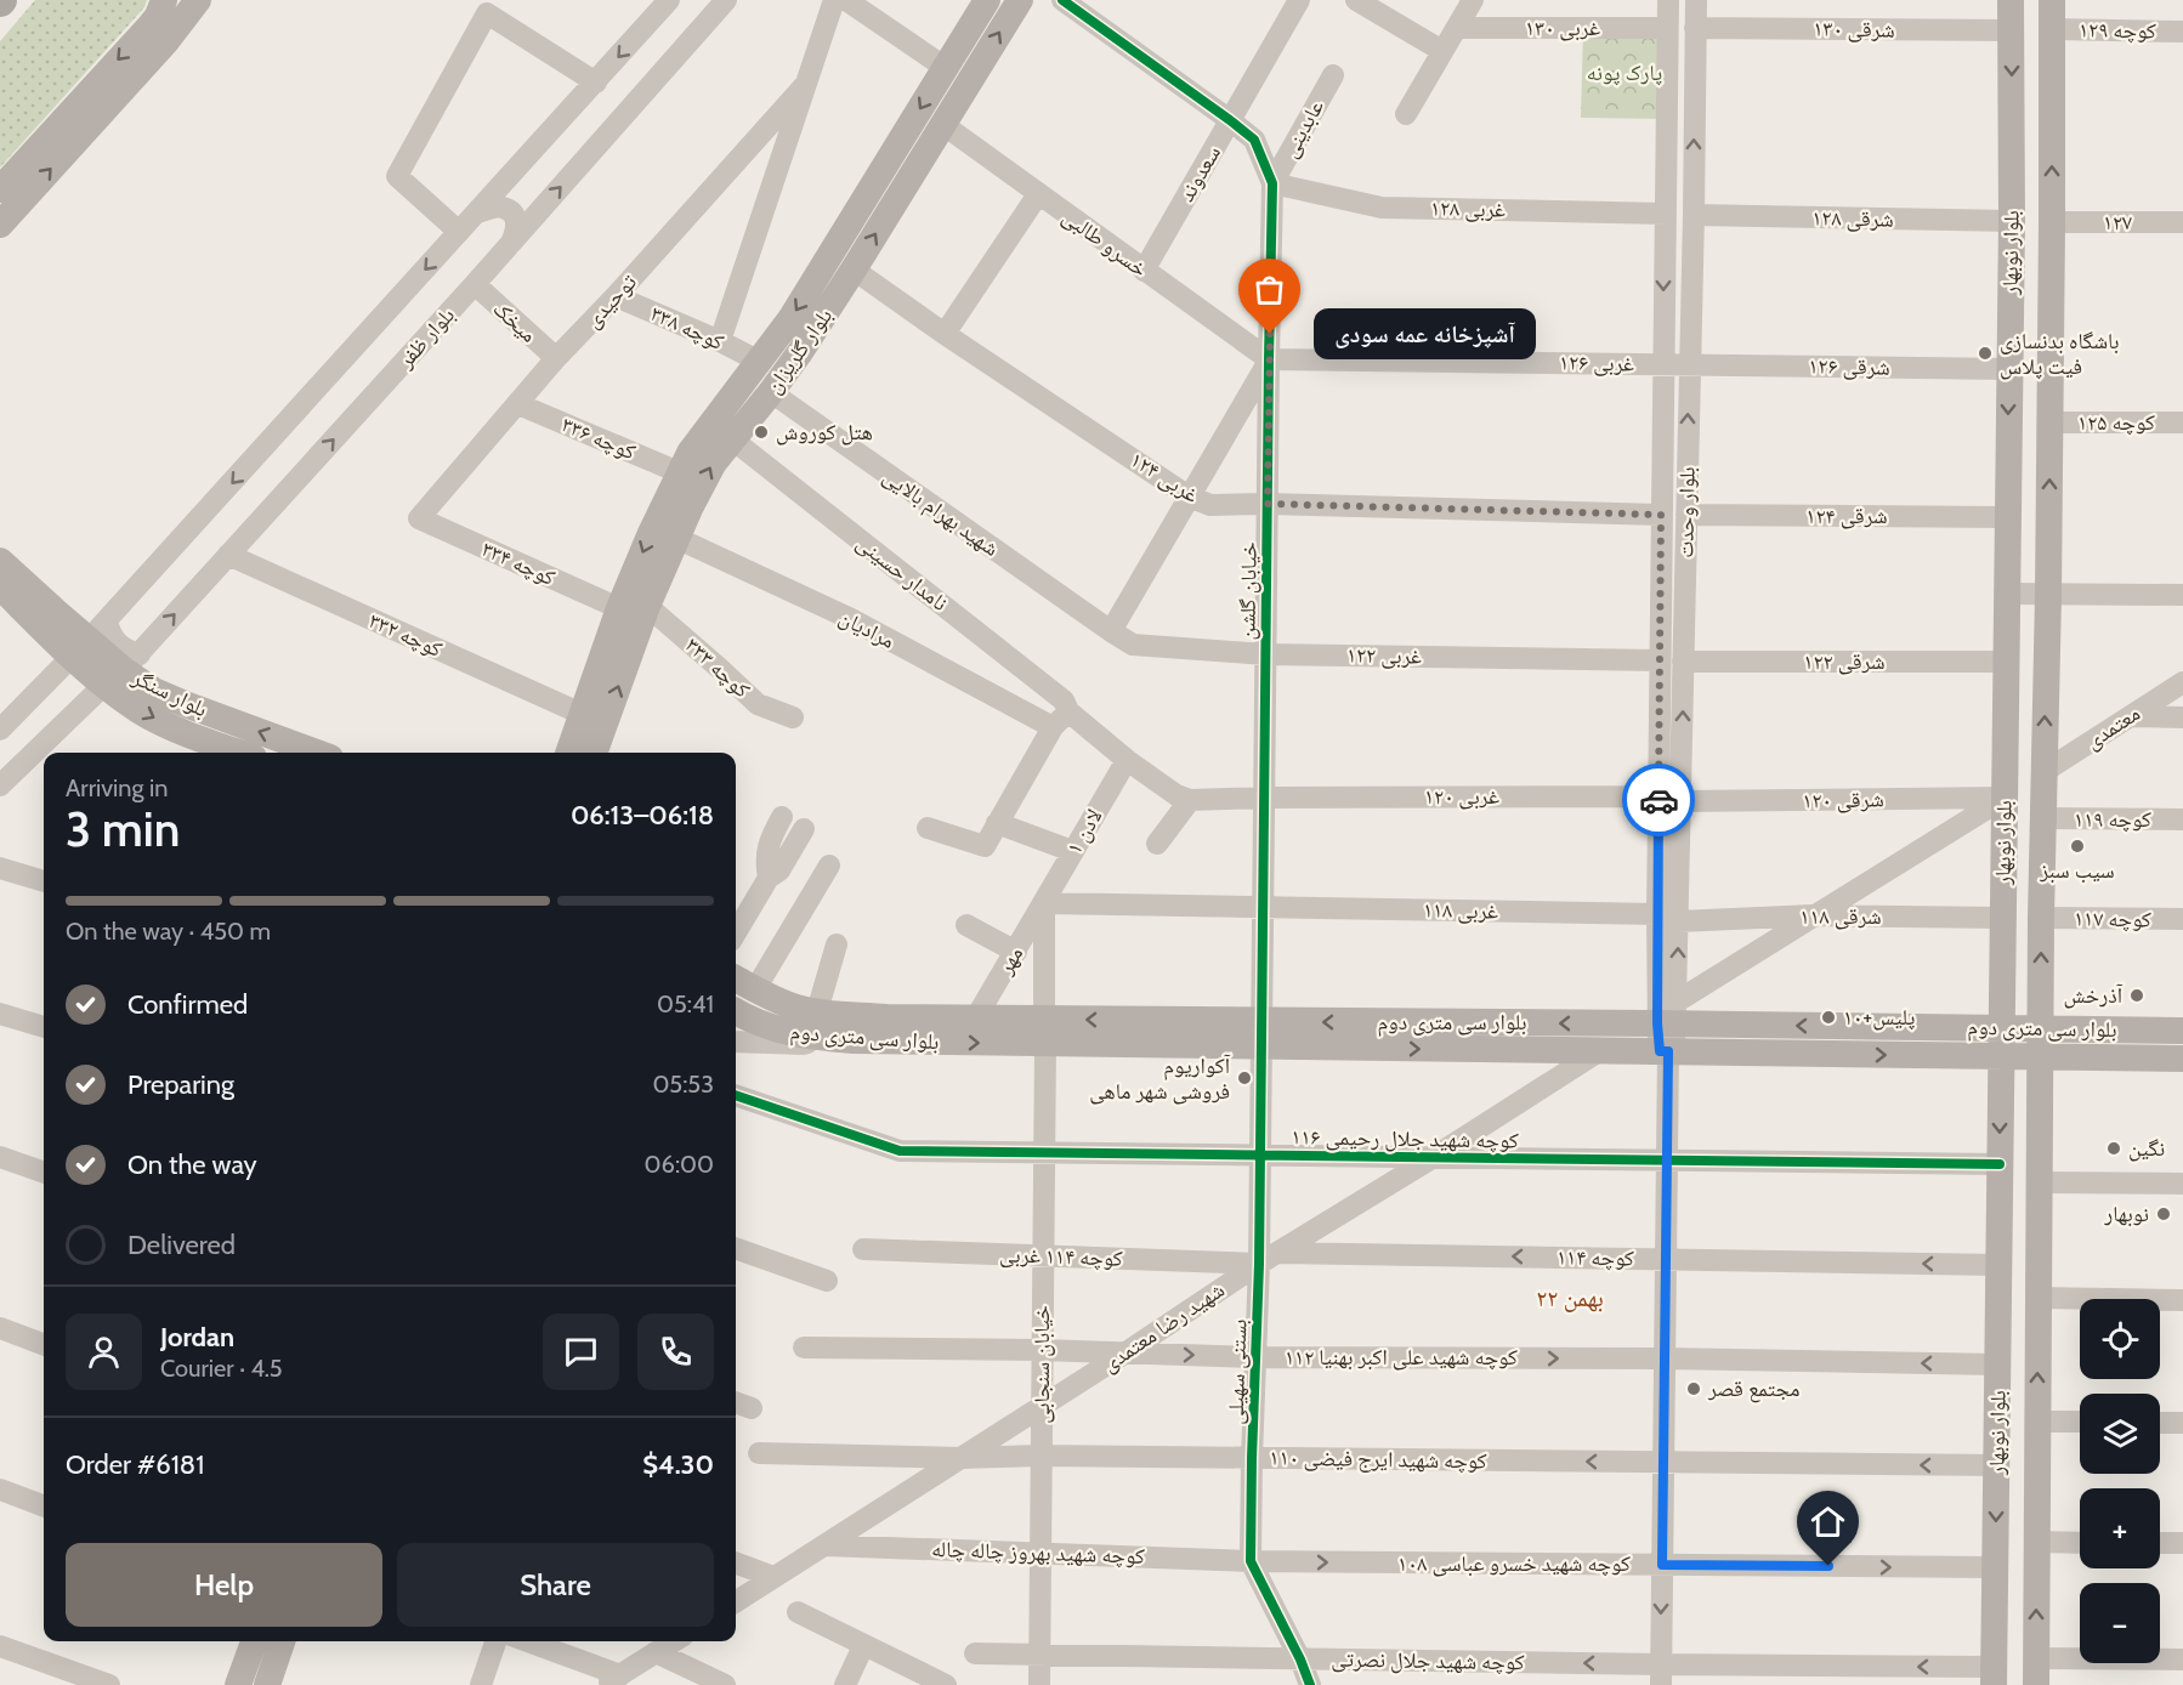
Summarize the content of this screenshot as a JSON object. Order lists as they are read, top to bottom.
{
  "streets": {
    "main road": [
      "بلوار نوبهار",
      "بلوار گلریزان",
      "بلوار سنگر",
      "بلوار سی متری دوم"
    ],
    "street": [
      "۱۳۰ غربی",
      "۱۳۰ شرقی",
      "کوچه ۱۲۹",
      "عابدینی",
      "سعدوند",
      "۱۲۸ غربی",
      "۱۲۸ شرقی",
      "۱۲۷",
      "خسرو طالبی",
      "توحیدی",
      "میخک",
      "کوچه ۳۳۸",
      "بلوار ظفر",
      "۱۲۶ غربی",
      "۱۲۶ شرقی",
      "کوچه ۱۲۵",
      "کوچه ۳۳۶",
      "۱۲۴ غربی",
      "شهید بهرام بالایی",
      "بلوار وحدت",
      "۱۲۴ شرقی",
      "کوچه ۳۳۴",
      "نامدار حسینی",
      "خیابان گلشن",
      "مرادیان",
      "کوچه ۳۳۲",
      "۱۲۲ غربی",
      "۱۲۲ شرقی",
      "کوچه ۳۳۳",
      "معتمدی",
      "۱۲۰ غربی",
      "۱۲۰ شرقی",
      "کوچه ۱۱۹",
      "لادن ۱",
      "۱۱۸ غربی",
      "۱۱۸ شرقی",
      "کوچه ۱۱۷",
      "مهر",
      "کوچه شهید جلال رحیمی ۱۱۶",
      "کوچه ۱۱۴ غربی",
      "کوچه ۱۱۴",
      "شهید رضا معتمدی",
      "کوچه شهید علی اکبر بهنیا ۱۱۲",
      "خیابان سنجابی",
      "بستنی سهیلی",
      "کوچه شهید ایرج فیضی ۱۱۰",
      "کوچه شهید بهروز چاله چاله",
      "کوچه شهید خسرو عباسی ۱۰۸",
      "کوچه شهید جلال نصرتی"
    ]
  },
  "crossings": [
    ["۱۳۰ غربی", "بلوار وحدت"],
    ["۱۳۰ شرقی", "بلوار نوبهار"],
    ["۱۳۰ شرقی", "بلوار وحدت"],
    ["کوچه ۱۲۹", "بلوار نوبهار"],
    ["عابدینی", "۱۲۸ غربی"],
    ["عابدینی", "خیابان گلشن"],
    ["سعدوند", "خسرو طالبی"],
    ["سعدوند", "خیابان گلشن"],
    ["۱۲۸ غربی", "بلوار وحدت"],
    ["۱۲۸ غربی", "خیابان گلشن"],
    ["۱۲۸ شرقی", "بلوار نوبهار"],
    ["۱۲۸ شرقی", "بلوار وحدت"],
    ["۱۲۷", "بلوار نوبهار"],
    ["خسرو طالبی", "بلوار گلریزان"],
    ["خسرو طالبی", "۱۲۶ غربی"],
    ["خسرو طالبی", "خیابان گلشن"],
    ["بلوار نوبهار", "۱۲۶ شرقی"],
    ["بلوار نوبهار", "کوچه ۱۲۵"],
    ["بلوار نوبهار", "۱۲۴ شرقی"],
    ["بلوار نوبهار", "۱۲۲ شرقی"],
    ["بلوار نوبهار", "معتمدی"],
    ["بلوار نوبهار", "۱۲۰ شرقی"],
    ["بلوار نوبهار", "کوچه ۱۱۹"],
    ["بلوار نوبهار", "۱۱۸ شرقی"],
    ["بلوار نوبهار", "کوچه ۱۱۷"],
    ["بلوار نوبهار", "بلوار سی متری دوم"],
    ["بلوار نوبهار", "کوچه شهید جلال رحیمی ۱۱۶"],
    ["بلوار نوبهار", "کوچه ۱۱۴"],
    ["بلوار نوبهار", "کوچه شهید علی اکبر بهنیا ۱۱۲"],
    ["بلوار نوبهار", "کوچه شهید ایرج فیضی ۱۱۰"],
    ["بلوار نوبهار", "کوچه شهید خسرو عباسی ۱۰۸"],
    ["بلوار نوبهار", "کوچه شهید جلال نصرتی"],
    ["توحیدی", "میخک"],
    ["توحیدی", "کوچه ۳۳۸"],
    ["توحیدی", "کوچه ۳۳۶"],
    ["توحیدی", "کوچه ۳۳۴"],
    ["میخک", "بلوار ظفر"],
    ["کوچه ۳۳۸", "بلوار گلریزان"],
    ["بلوار ظفر", "کوچه ۳۳۲"],
    ["بلوار ظفر", "بلوار سنگر"],
    ["بلوار گلریزان", "کوچه ۳۳۶"],
    ["بلوار گلریزان", "۱۲۴ غربی"],
    ["بلوار گلریزان", "شهید بهرام بالایی"],
    ["بلوار گلریزان", "کوچه ۳۳۴"],
    ["بلوار گلریزان", "نامدار حسینی"],
    ["بلوار گلریزان", "مرادیان"],
    ["بلوار گلریزان", "کوچه ۳۳۲"],
    ["بلوار گلریزان", "کوچه ۳۳۳"],
    ["۱۲۶ غربی", "۱۲۶ شرقی"],
    ["۱۲۶ غربی", "بلوار وحدت"],
    ["۱۲۶ غربی", "خیابان گلشن"],
    ["۱۲۶ شرقی", "بلوار وحدت"],
    ["۱۲۴ غربی", "بلوار وحدت"],
    ["۱۲۴ غربی", "خیابان گلشن"],
    ["شهید بهرام بالایی", "۱۲۲ غربی"],
    ["بلوار وحدت", "۱۲۴ شرقی"],
    ["بلوار وحدت", "۱۲۲ غربی"],
    ["بلوار وحدت", "۱۲۲ شرقی"],
    ["بلوار وحدت", "۱۲۰ غربی"],
    ["بلوار وحدت", "۱۲۰ شرقی"],
    ["بلوار وحدت", "۱۱۸ غربی"],
    ["بلوار وحدت", "۱۱۸ شرقی"],
    ["بلوار وحدت", "بلوار سی متری دوم"],
    ["بلوار وحدت", "کوچه شهید جلال رحیمی ۱۱۶"],
    ["بلوار وحدت", "کوچه ۱۱۴"],
    ["بلوار وحدت", "کوچه شهید علی اکبر بهنیا ۱۱۲"],
    ["بلوار وحدت", "کوچه شهید ایرج فیضی ۱۱۰"],
    ["بلوار وحدت", "کوچه شهید خسرو عباسی ۱۰۸"],
    ["بلوار وحدت", "کوچه شهید جلال نصرتی"],
    ["نامدار حسینی", "مرادیان"],
    ["خیابان گلشن", "۱۲۲ غربی"],
    ["خیابان گلشن", "۱۲۰ غربی"],
    ["خیابان گلشن", "۱۱۸ غربی"],
    ["خیابان گلشن", "بلوار سی متری دوم"],
    ["خیابان گلشن", "بستنی سهیلی"],
    ["۱۲۰ غربی", "۱۲۰ شرقی"],
    ["لادن ۱", "۱۱۸ غربی"],
    ["لادن ۱", "مهر"],
    ["لادن ۱", "خیابان سنجابی"],
    ["۱۱۸ غربی", "۱۱۸ شرقی"],
    ["۱۱۸ غربی", "مهر"],
    ["۱۱۸ غربی", "خیابان سنجابی"],
    ["مهر", "بلوار سی متری دوم"],
    ["مهر", "خیابان سنجابی"],
    ["بلوار سی متری دوم", "شهید رضا معتمدی"],
    ["بلوار سی متری دوم", "خیابان سنجابی"],
    ["بلوار سی متری دوم", "بستنی سهیلی"],
    ["کوچه شهید جلال رحیمی ۱۱۶", "شهید رضا معتمدی"],
    ["کوچه شهید جلال رحیمی ۱۱۶", "خیابان سنجابی"],
    ["کوچه شهید جلال رحیمی ۱۱۶", "بستنی سهیلی"],
    ["کوچه ۱۱۴ غربی", "شهید رضا معتمدی"],
    ["کوچه ۱۱۴ غربی", "خیابان سنجابی"],
    ["کوچه ۱۱۴ غربی", "بستنی سهیلی"],
    ["کوچه ۱۱۴", "شهید رضا معتمدی"],
    ["شهید رضا معتمدی", "کوچه شهید علی اکبر بهنیا ۱۱۲"],
    ["شهید رضا معتمدی", "خیابان سنجابی"],
    ["شهید رضا معتمدی", "بستنی سهیلی"],
    ["شهید رضا معتمدی", "کوچه شهید ایرج فیضی ۱۱۰"],
    ["شهید رضا معتمدی", "کوچه شهید بهروز چاله چاله"],
    ["کوچه شهید علی اکبر بهنیا ۱۱۲", "خیابان سنجابی"],
    ["کوچه شهید علی اکبر بهنیا ۱۱۲", "بستنی سهیلی"],
    ["خیابان سنجابی", "کوچه شهید ایرج فیضی ۱۱۰"],
    ["خیابان سنجابی", "کوچه شهید بهروز چاله چاله"],
    ["خیابان سنجابی", "کوچه شهید جلال نصرتی"],
    ["بستنی سهیلی", "کوچه شهید ایرج فیضی ۱۱۰"],
    ["بستنی سهیلی", "کوچه شهید بهروز چاله چاله"],
    ["بستنی سهیلی", "کوچه شهید خسرو عباسی ۱۰۸"],
    ["بستنی سهیلی", "کوچه شهید جلال نصرتی"],
    ["کوچه شهید بهروز چاله چاله", "کوچه شهید خسرو عباسی ۱۰۸"]
  ],
  "one_way": [
    "کوچه ۱۱۴",
    "کوچه شهید ایرج فیضی ۱۱۰",
    "کوچه شهید خسرو عباسی ۱۰۸",
    "کوچه شهید جلال نصرتی"
  ],
  "districts": ["۲۲ بهمن"],
  "parks": ["پارک پونه"],
  "places": [
    "آشپزخانه عمه سودی",
    "باشگاه بدنسازی فیت پلاس",
    "هتل کوروش",
    "سیب سبز",
    "آذرخش",
    "پلیس+۱۰",
    "آکواریوم فروشی شهر ماهی",
    "نگین",
    "نوبهار",
    "مجتمع قصر"
  ],
  "page": {
    "bubble": "آشپزخانه عمه سودی",
    "heading": ["3 min", "Arriving in", "06:13–06:18"],
    "panel": [
      "Jordan",
      "Courier · 4.5",
      "Order #6181",
      "$4.30"
    ],
    "bar": "On the way · 450 m",
    "list": [
      ["Confirmed", "05:41"],
      ["Preparing", "05:53"],
      ["On the way", "06:00"],
      "Delivered"
    ],
    "map_buttons": ["+", "−"],
    "buttons": ["Help", "Share"]
  }
}
